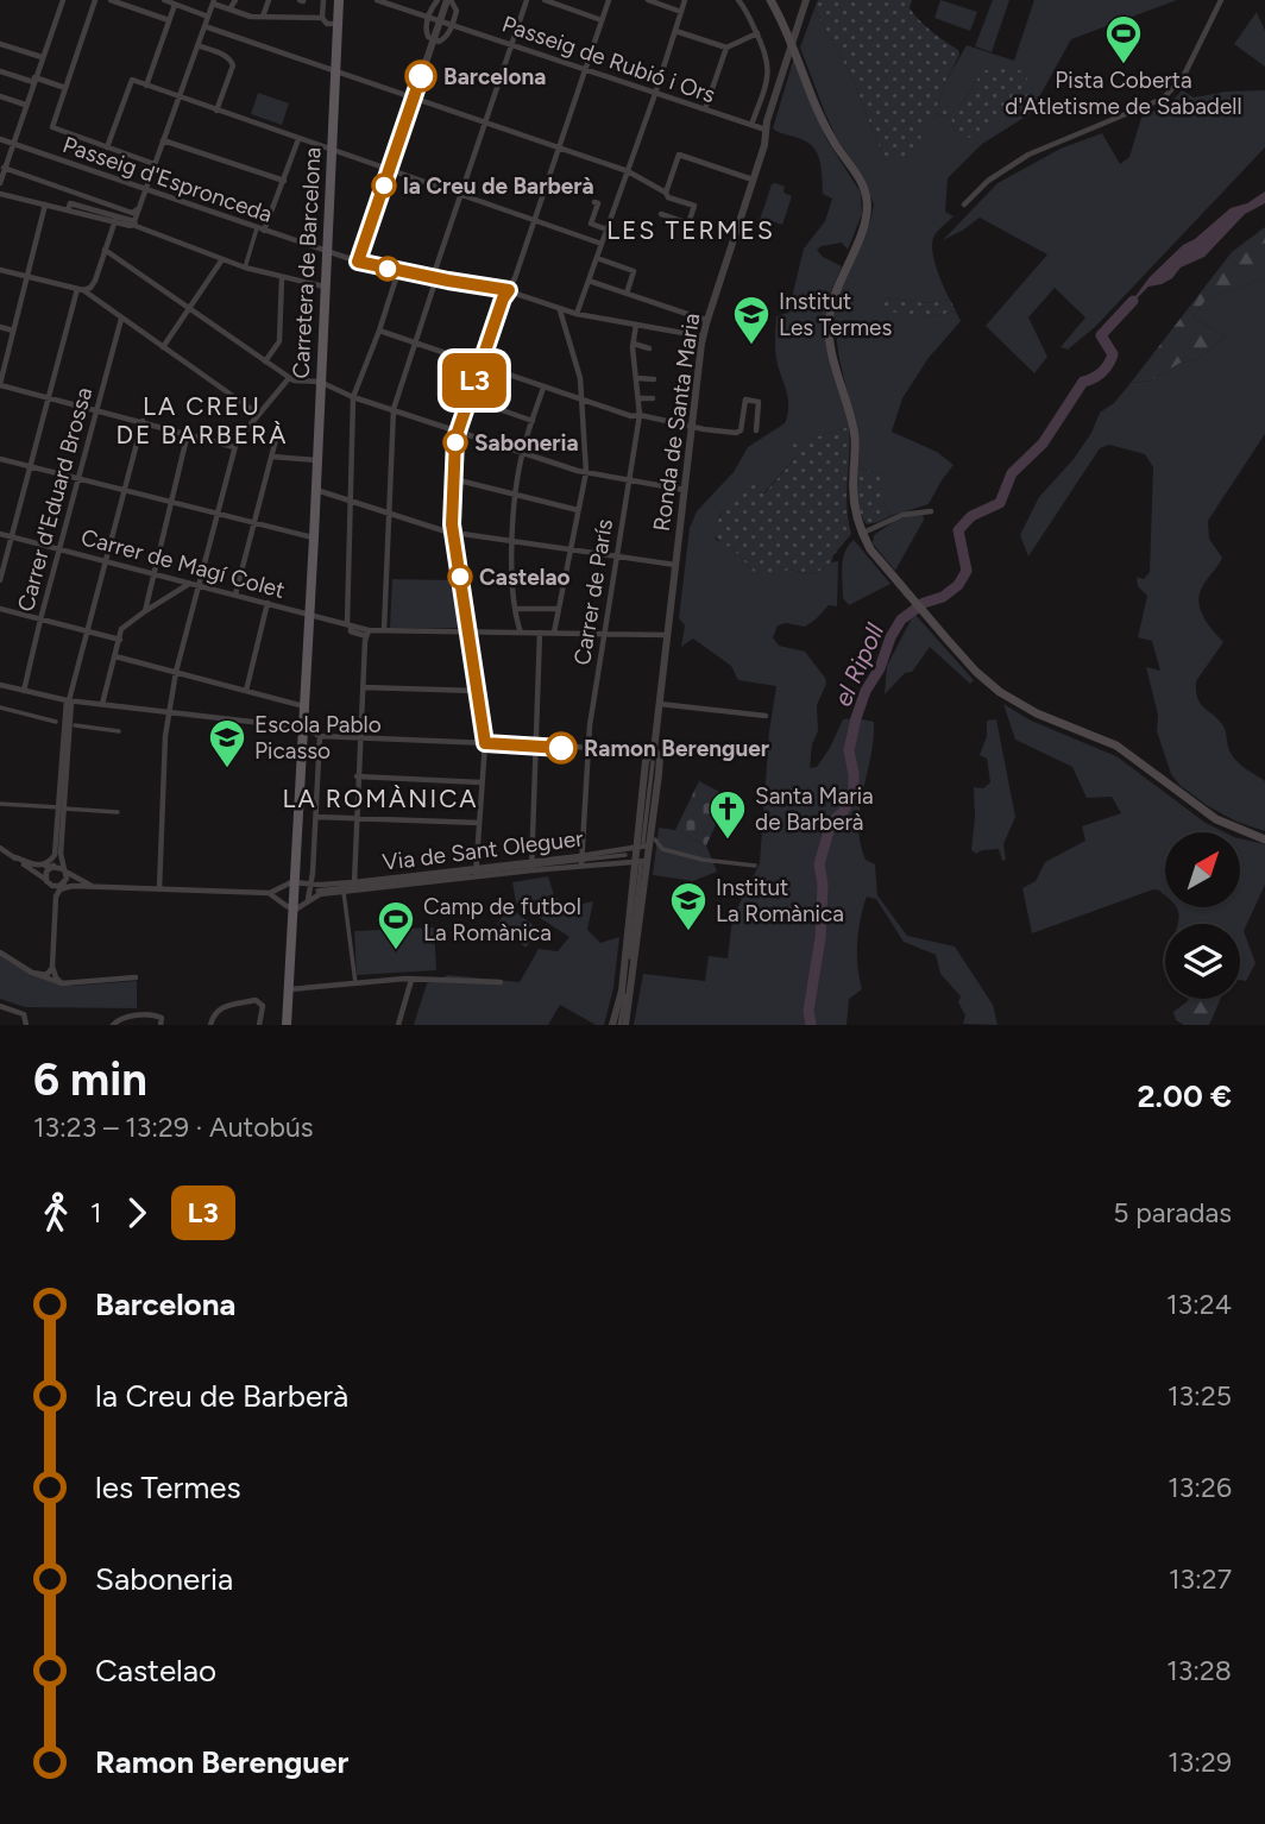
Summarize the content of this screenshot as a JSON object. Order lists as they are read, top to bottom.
{
  "streets": {
    "main road": ["Carretera de Barcelona"],
    "street": [
      "Passeig de Rubió i Ors",
      "Passeig d'Espronceda",
      "Ronda de Santa Maria",
      "Carrer d'Eduard Brossa",
      "Carrer de Magí Colet",
      "Carrer de París",
      "Via de Sant Oleguer"
    ]
  },
  "crossings": [
    ["Passeig de Rubió i Ors", "Ronda de Santa Maria"],
    ["Passeig d'Espronceda", "Carretera de Barcelona"],
    ["Passeig d'Espronceda", "Ronda de Santa Maria"],
    ["Passeig d'Espronceda", "Carrer de París"],
    ["Carretera de Barcelona", "Carrer de Magí Colet"],
    ["Carretera de Barcelona", "Via de Sant Oleguer"],
    ["Ronda de Santa Maria", "Carrer de Magí Colet"],
    ["Ronda de Santa Maria", "Via de Sant Oleguer"],
    ["Carrer d'Eduard Brossa", "Carrer de Magí Colet"],
    ["Carrer de Magí Colet", "Carrer de París"],
    ["Carrer de París", "Via de Sant Oleguer"]
  ],
  "districts": ["LES TERMES", "LA CREU DE BARBERÀ", "LA ROMÀNICA"],
  "water": ["el Ripoll"],
  "places": {
    "sports": ["Pista Coberta d'Atletisme de Sabadell", "Camp de futbol La Romànica"],
    "other": [
      "Barcelona",
      "la Creu de Barberà",
      "Saboneria",
      "Castelao",
      "Ramon Berenguer"
    ],
    "school or university": ["Institut Les Termes", "Escola Pablo Picasso", "Institut La Romànica"],
    "church": ["Santa Maria de Barberà"]
  },
  "lines": ["bus line L3"],
  "north": "top right",
  "page": {
    "on_map": "L3",
    "heading": ["6 min", "13:23 – 13:29 · Autobús", "2.00 €"],
    "legs": ["1", "L3", "5 paradas"],
    "list": [
      {
        "name": "Barcelona",
        "value": "13:24"
      },
      {
        "name": "la Creu de Barberà",
        "value": "13:25"
      },
      {
        "name": "les Termes",
        "value": "13:26"
      },
      {
        "name": "Saboneria",
        "value": "13:27"
      },
      {
        "name": "Castelao",
        "value": "13:28"
      },
      {
        "name": "Ramon Berenguer",
        "value": "13:29"
      }
    ]
  }
}
